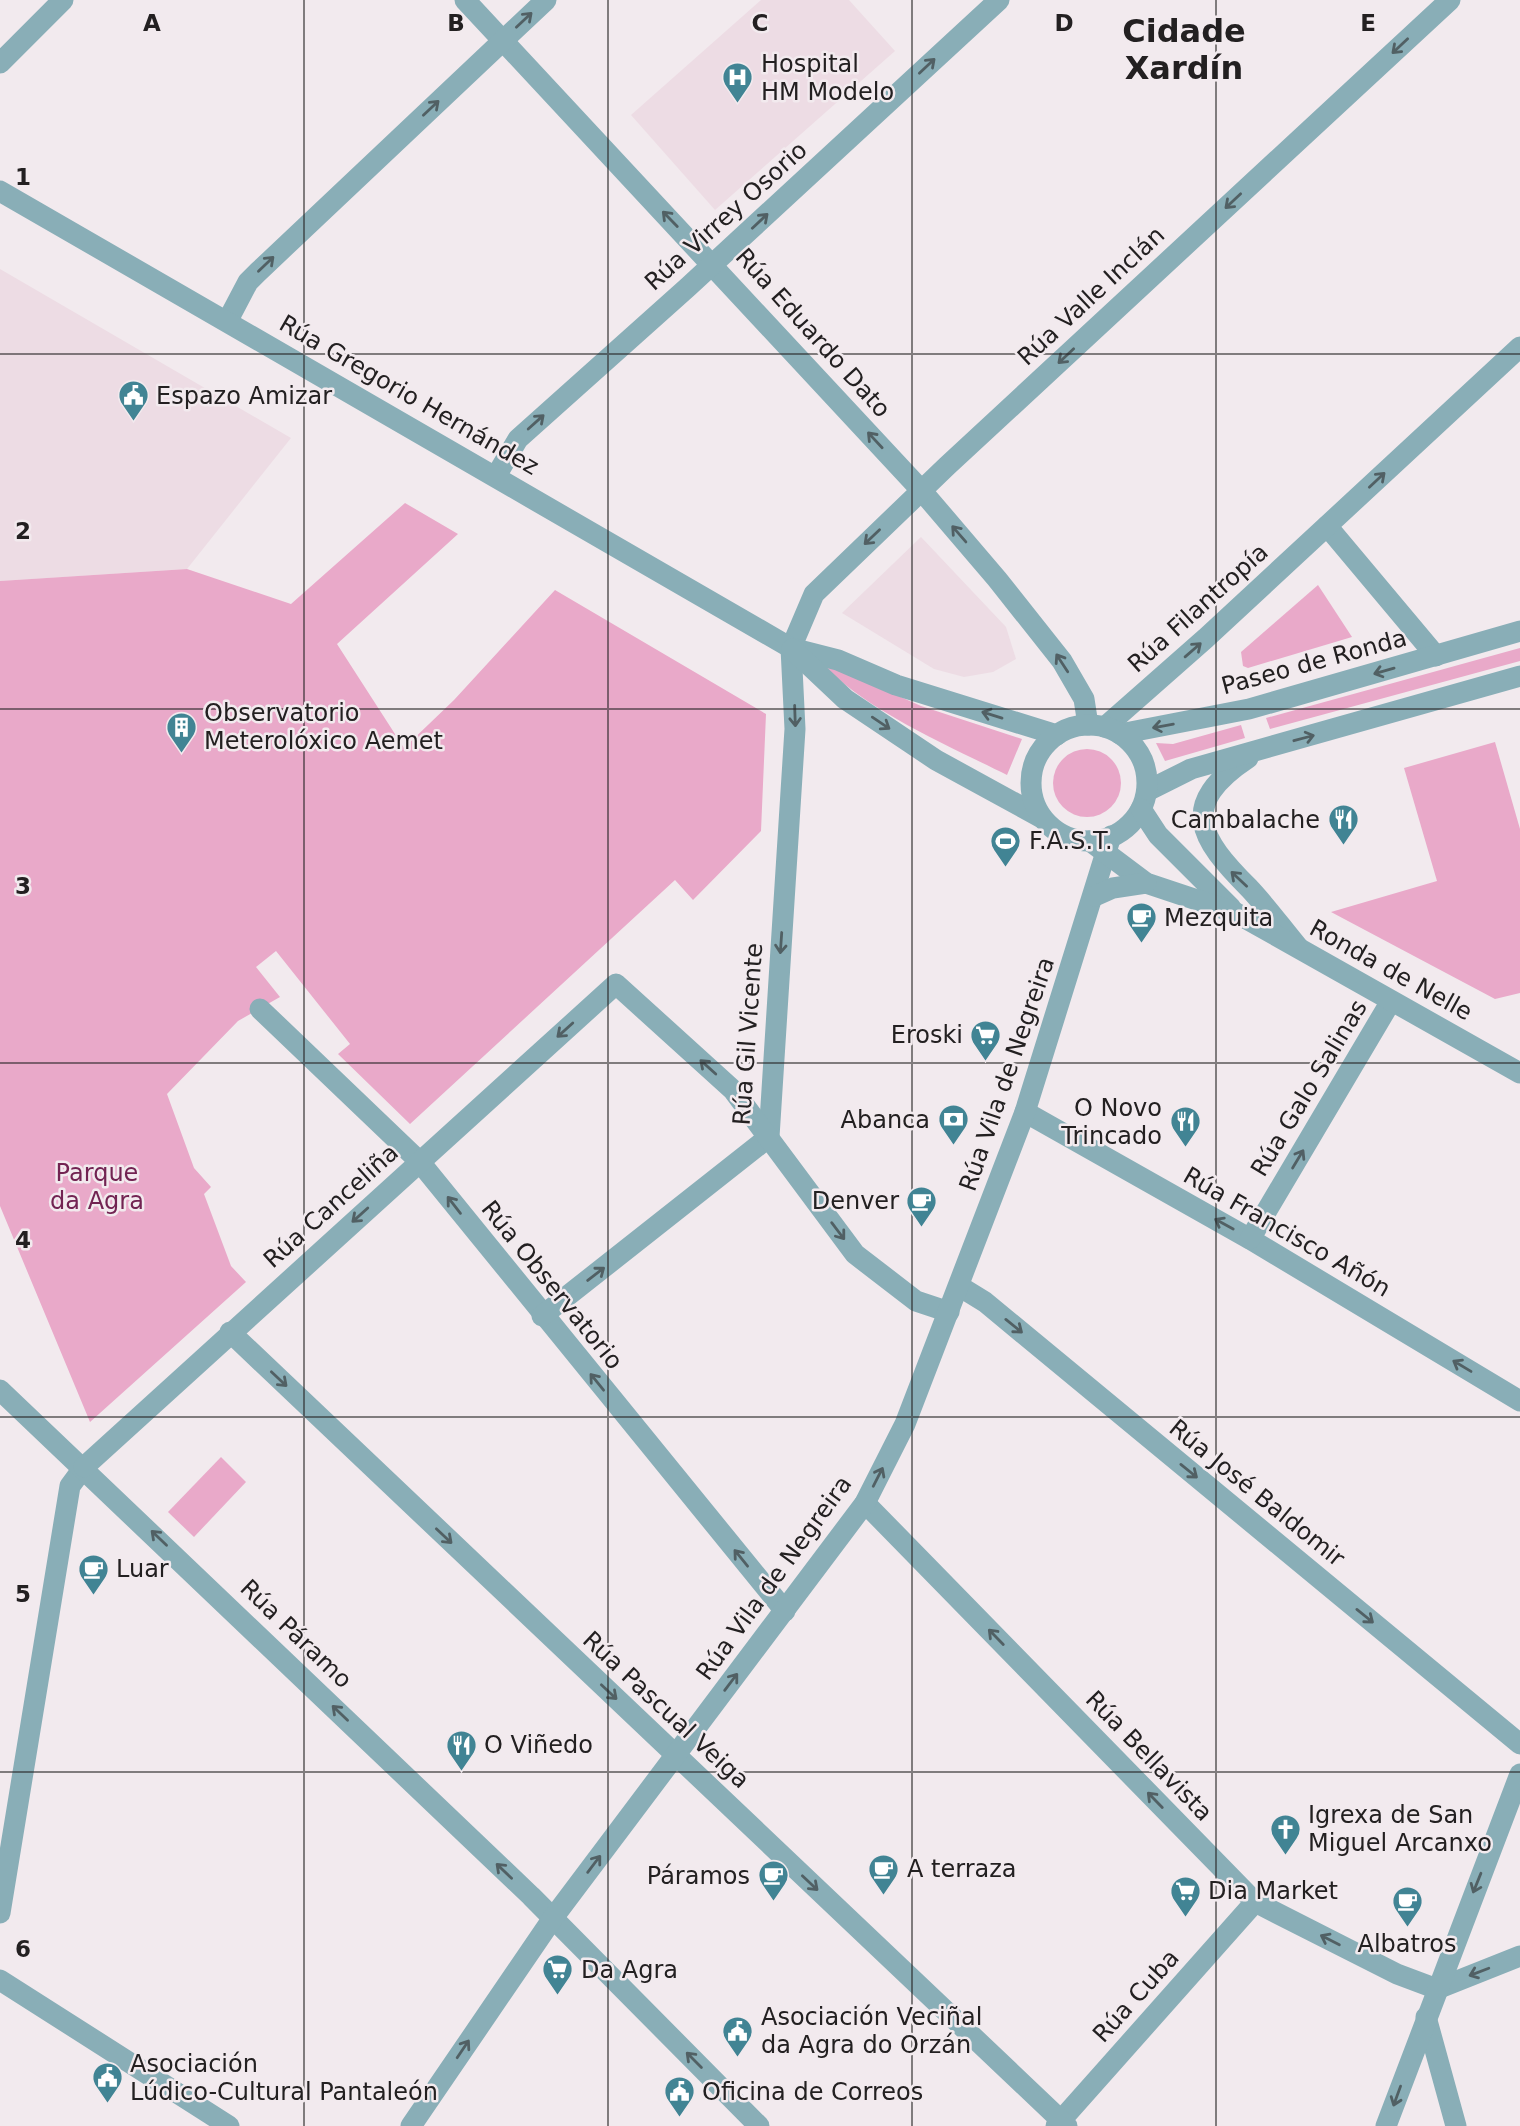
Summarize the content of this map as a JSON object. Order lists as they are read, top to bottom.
{
  "streets": {
    "street": [
      "Rúa Virrey Osorio",
      "Rúa Valle Inclán",
      "Rúa Eduardo Dato",
      "Rúa Gregorio Hernández",
      "Rúa Filantropía",
      "Paseo de Ronda",
      "Ronda de Nelle",
      "Rúa Gil Vicente",
      "Rúa Vila de Negreira",
      "Rúa Galo Salinas",
      "Rúa Canceliña",
      "Rúa Francisco Añón",
      "Rúa Observatorio",
      "Rúa José Baldomir",
      "Rúa Páramo",
      "Rúa Pascual Veiga",
      "Rúa Bellavista",
      "Rúa Cuba"
    ]
  },
  "crossings": [
    ["Rúa Virrey Osorio", "Rúa Eduardo Dato"],
    ["Rúa Virrey Osorio", "Rúa Gregorio Hernández"],
    ["Rúa Valle Inclán", "Rúa Eduardo Dato"],
    ["Rúa Valle Inclán", "Rúa Gregorio Hernández"],
    ["Rúa Valle Inclán", "Rúa Gil Vicente"],
    ["Rúa Eduardo Dato", "Rúa Gregorio Hernández"],
    ["Rúa Eduardo Dato", "Rúa Filantropía"],
    ["Rúa Eduardo Dato", "Paseo de Ronda"],
    ["Rúa Eduardo Dato", "Ronda de Nelle"],
    ["Rúa Eduardo Dato", "Rúa Vila de Negreira"],
    ["Rúa Gregorio Hernández", "Rúa Filantropía"],
    ["Rúa Gregorio Hernández", "Paseo de Ronda"],
    ["Rúa Gregorio Hernández", "Ronda de Nelle"],
    ["Rúa Gregorio Hernández", "Rúa Gil Vicente"],
    ["Rúa Gregorio Hernández", "Rúa Vila de Negreira"],
    ["Rúa Filantropía", "Paseo de Ronda"],
    ["Rúa Filantropía", "Ronda de Nelle"],
    ["Rúa Filantropía", "Rúa Vila de Negreira"],
    ["Paseo de Ronda", "Ronda de Nelle"],
    ["Paseo de Ronda", "Rúa Vila de Negreira"],
    ["Ronda de Nelle", "Rúa Vila de Negreira"],
    ["Ronda de Nelle", "Rúa Galo Salinas"],
    ["Rúa Gil Vicente", "Rúa Canceliña"],
    ["Rúa Gil Vicente", "Rúa Observatorio"],
    ["Rúa Vila de Negreira", "Rúa Francisco Añón"],
    ["Rúa Vila de Negreira", "Rúa Observatorio"],
    ["Rúa Vila de Negreira", "Rúa José Baldomir"],
    ["Rúa Vila de Negreira", "Rúa Páramo"],
    ["Rúa Vila de Negreira", "Rúa Pascual Veiga"],
    ["Rúa Vila de Negreira", "Rúa Bellavista"],
    ["Rúa Galo Salinas", "Rúa Francisco Añón"],
    ["Rúa Canceliña", "Rúa Observatorio"],
    ["Rúa Canceliña", "Rúa Páramo"],
    ["Rúa Canceliña", "Rúa Pascual Veiga"],
    ["Rúa Pascual Veiga", "Rúa Cuba"],
    ["Rúa Bellavista", "Rúa Cuba"]
  ],
  "one_way": [
    "Rúa Virrey Osorio",
    "Rúa Valle Inclán",
    "Rúa Eduardo Dato",
    "Rúa Filantropía",
    "Rúa Vila de Negreira",
    "Rúa Galo Salinas",
    "Rúa Francisco Añón",
    "Rúa Observatorio",
    "Rúa José Baldomir",
    "Rúa Páramo",
    "Rúa Pascual Veiga",
    "Rúa Bellavista"
  ],
  "districts": ["Cidade Xardín"],
  "parks": ["Parque da Agra"],
  "places": {
    "hospital": ["Hospital HM Modelo"],
    "public building": [
      "Espazo Amizar",
      "Asociación Veciñal da Agra do Orzán",
      "Asociación Lúdico-Cultural Pantaleón",
      "Oficina de Correos"
    ],
    "building": ["Observatorio Meterolóxico Aemet"],
    "restaurant": ["Cambalache", "O Novo Trincado", "O Viñedo"],
    "sports": ["F.A.S.T."],
    "cafe": [
      "Mezquita",
      "Denver",
      "Luar",
      "A terraza",
      "Páramos",
      "Albatros"
    ],
    "supermarket": ["Eroski", "Dia Market", "Da Agra"],
    "bank": ["Abanca"],
    "church": ["Igrexa de San Miguel Arcanxo"]
  },
  "grid": {
    "columns": [
      "A",
      "B",
      "C",
      "D",
      "E"
    ],
    "rows": [
      "1",
      "2",
      "3",
      "4",
      "5",
      "6"
    ]
  }
}
